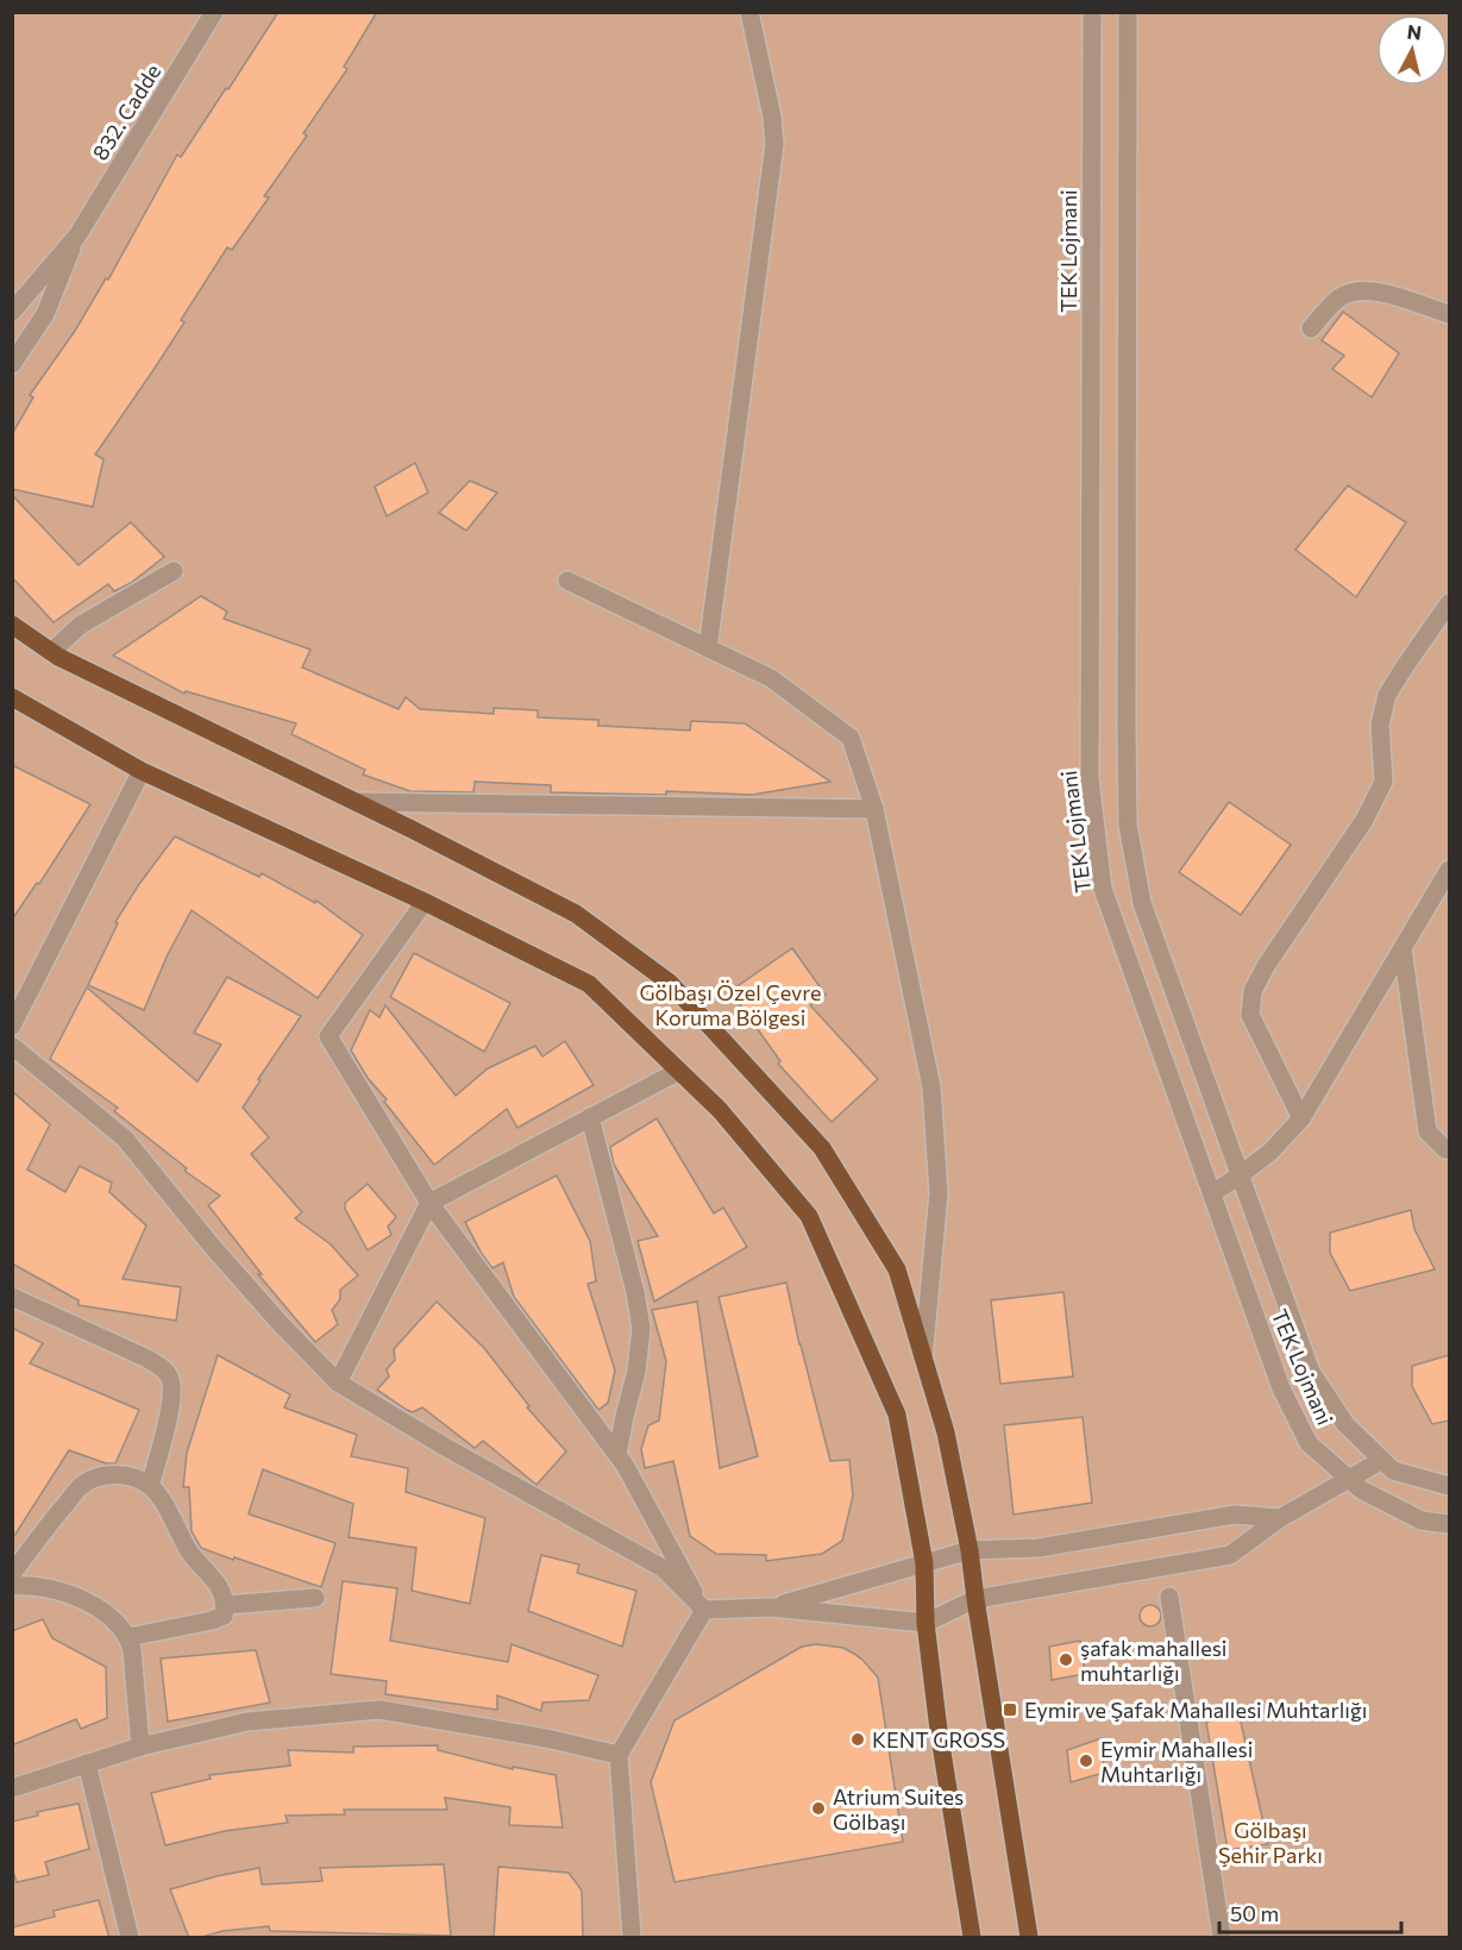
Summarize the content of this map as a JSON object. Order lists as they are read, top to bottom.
{
  "streets": {
    "street": ["832. Cadde", "TEK Lojmani"]
  },
  "parks": ["Gölbaşı Özel Çevre Koruma Bölgesi", "Gölbaşı Şehir Parkı"],
  "places": {
    "other": [
      "şafak mahallesi muhtarlığı",
      "KENT GROSS",
      "Eymir Mahallesi Muhtarlığı",
      "Atrium Suites Gölbaşı"
    ],
    "transit": ["Eymir ve Şafak Mahallesi Muhtarlığı"]
  },
  "scale_bar": "50 m",
  "north": "top"
}
